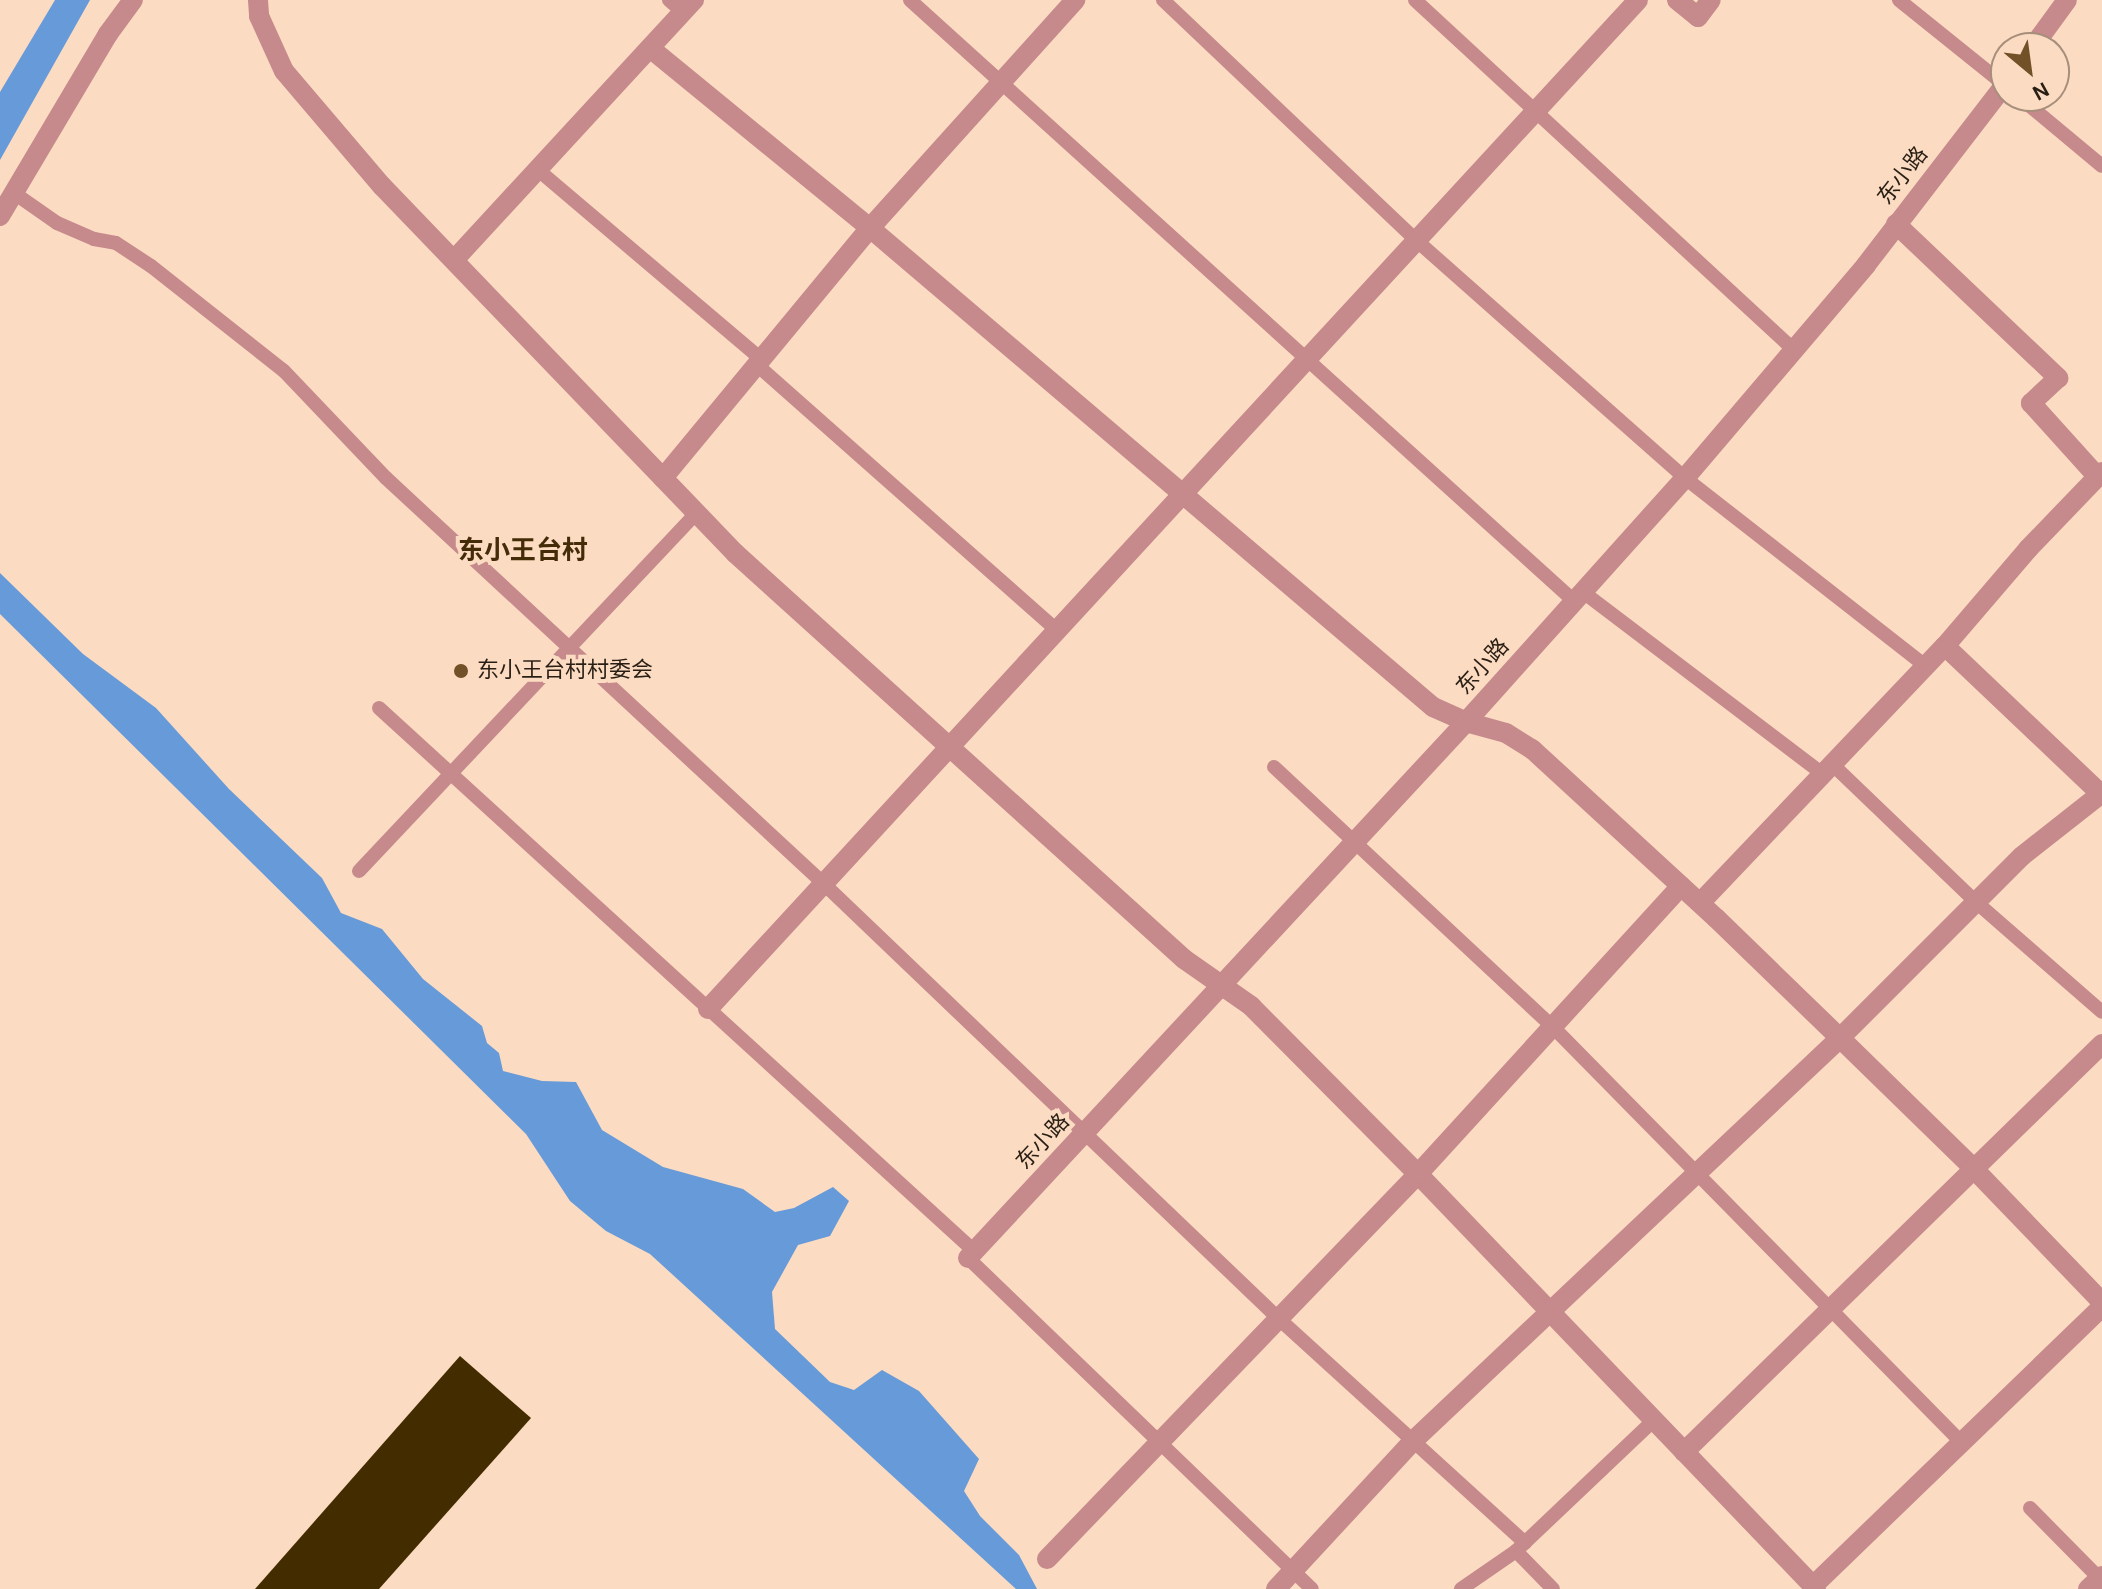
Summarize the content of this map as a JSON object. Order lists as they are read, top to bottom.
{
  "streets": {
    "street": ["东小路"]
  },
  "districts": ["东小王台村"],
  "places": ["东小王台村村委会"],
  "north": "bottom right"
}
